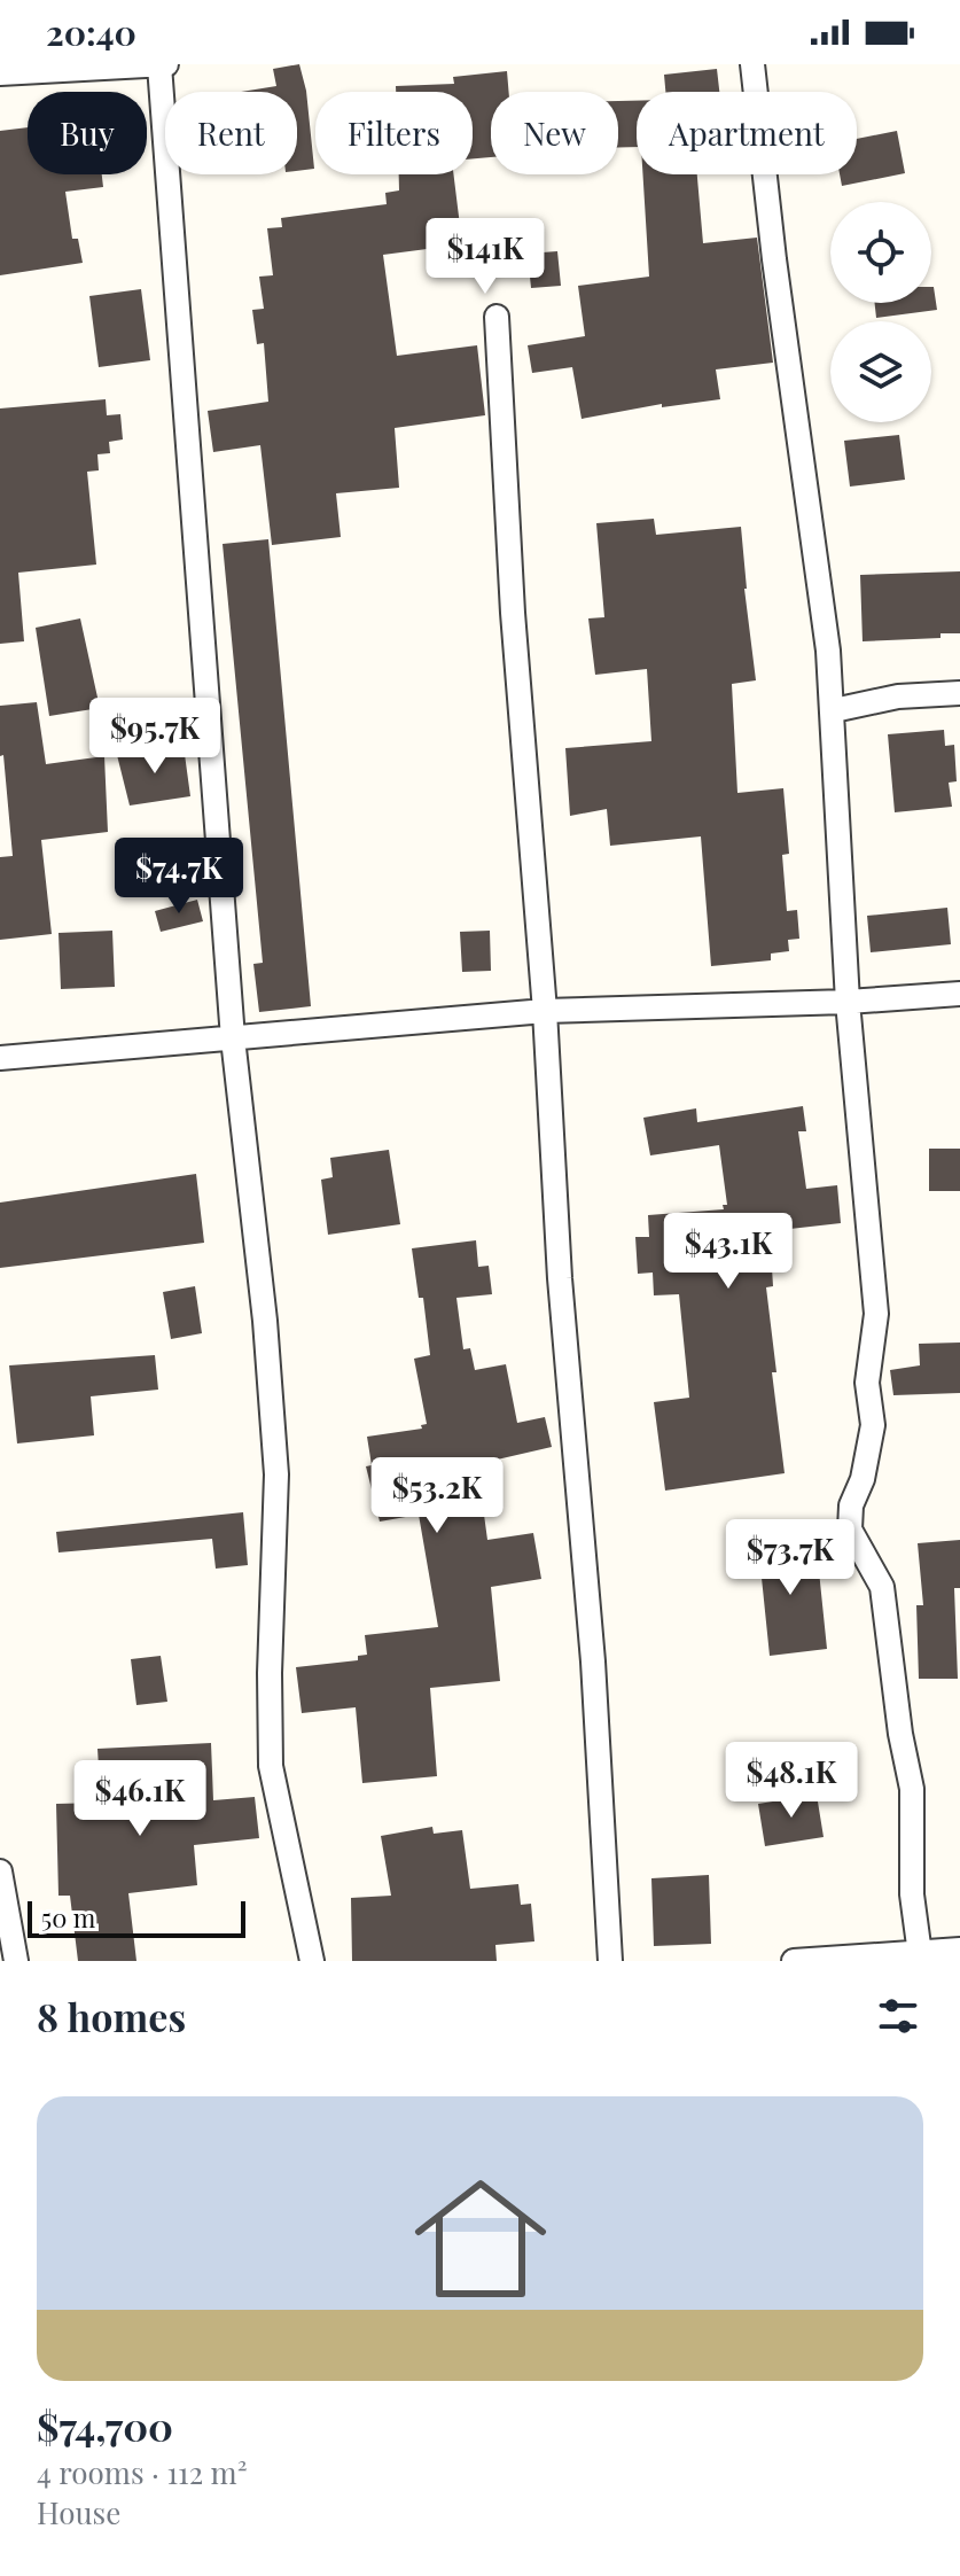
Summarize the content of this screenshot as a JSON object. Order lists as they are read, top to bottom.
{
  "scale_bar": "50 m",
  "page": {
    "status": "20:40",
    "chip": [
      "Buy",
      "Rent",
      "Filters",
      "New",
      "Apartment"
    ],
    "price": [
      "$141K",
      "$95.7K",
      "$74.7K",
      "$43.1K",
      "$53.2K",
      "$73.7K",
      "$48.1K",
      "$46.1K"
    ],
    "scale": "50 m",
    "heading": "8 homes",
    "list": [
      {
        "name": "$74,700",
        "note": "4 rooms · 112 m² · House"
      }
    ]
  }
}
